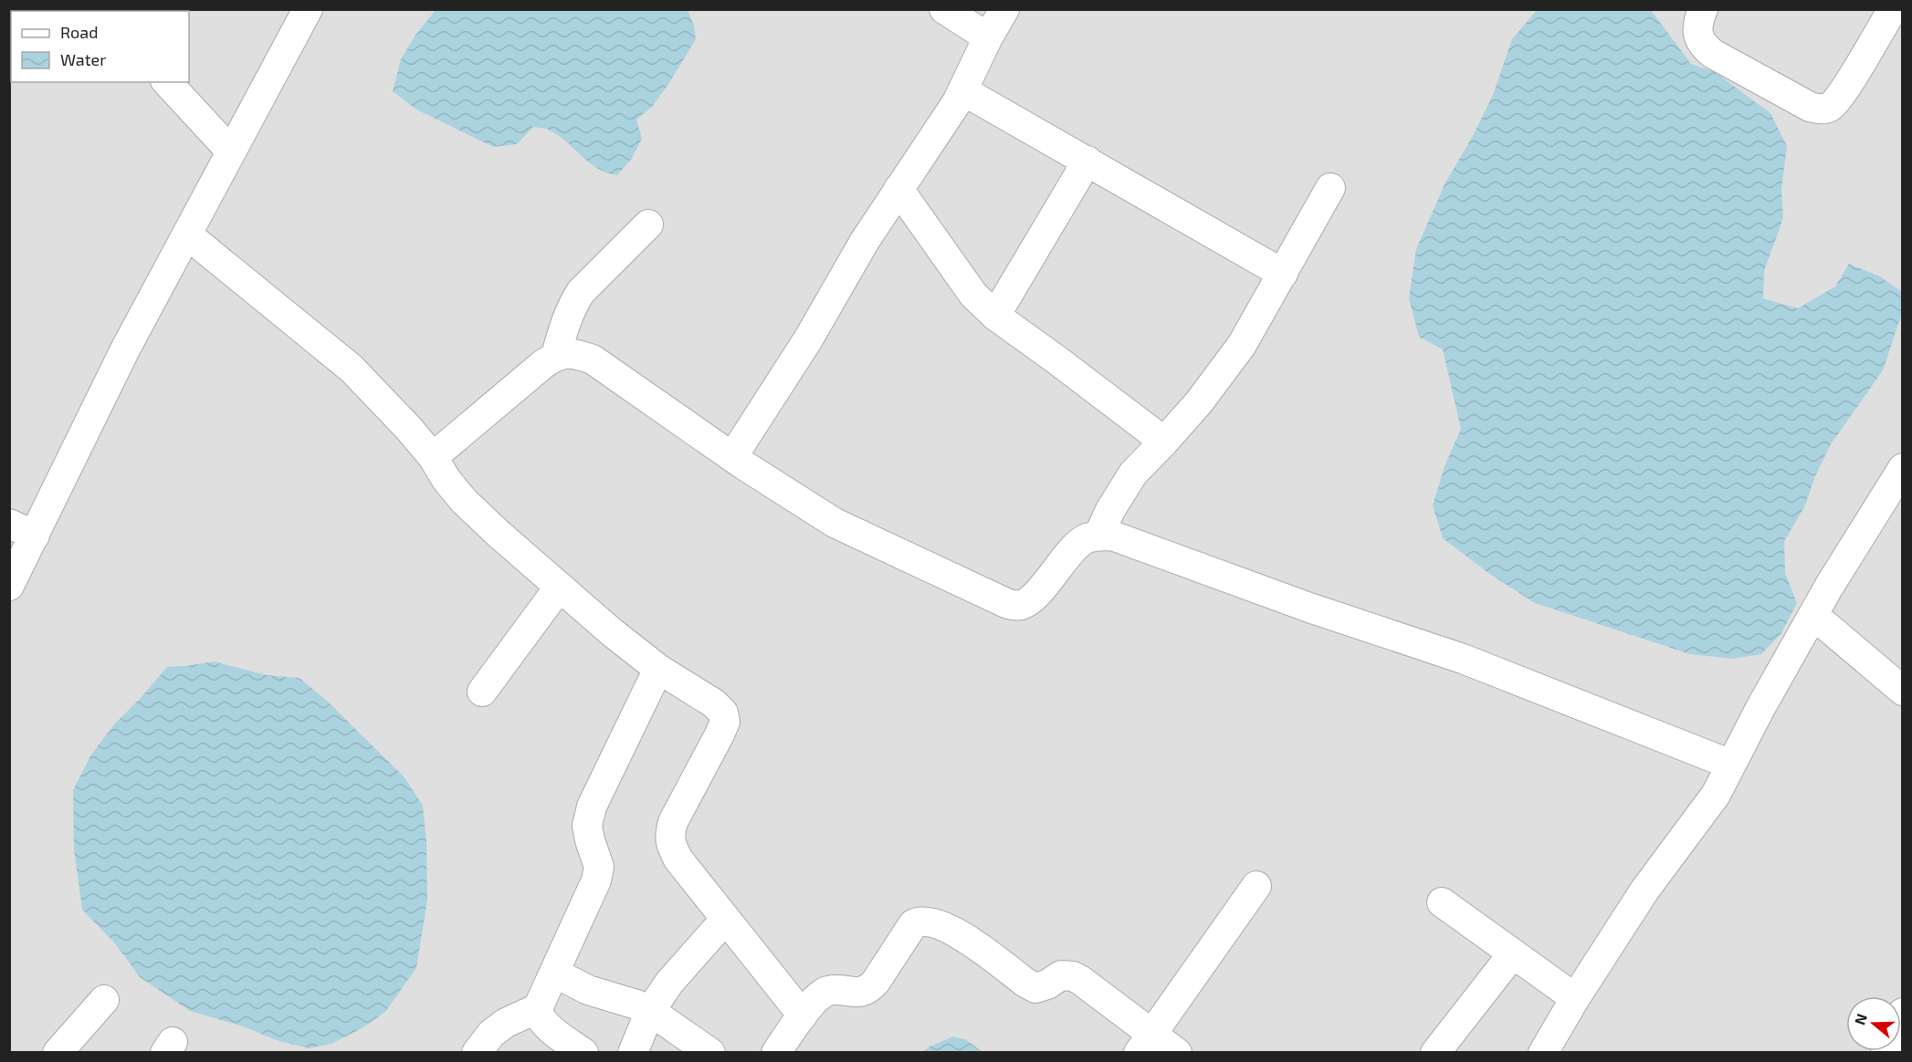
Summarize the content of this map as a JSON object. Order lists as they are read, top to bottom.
{
  "legend": ["Road", "Water"],
  "north": "left"
}
